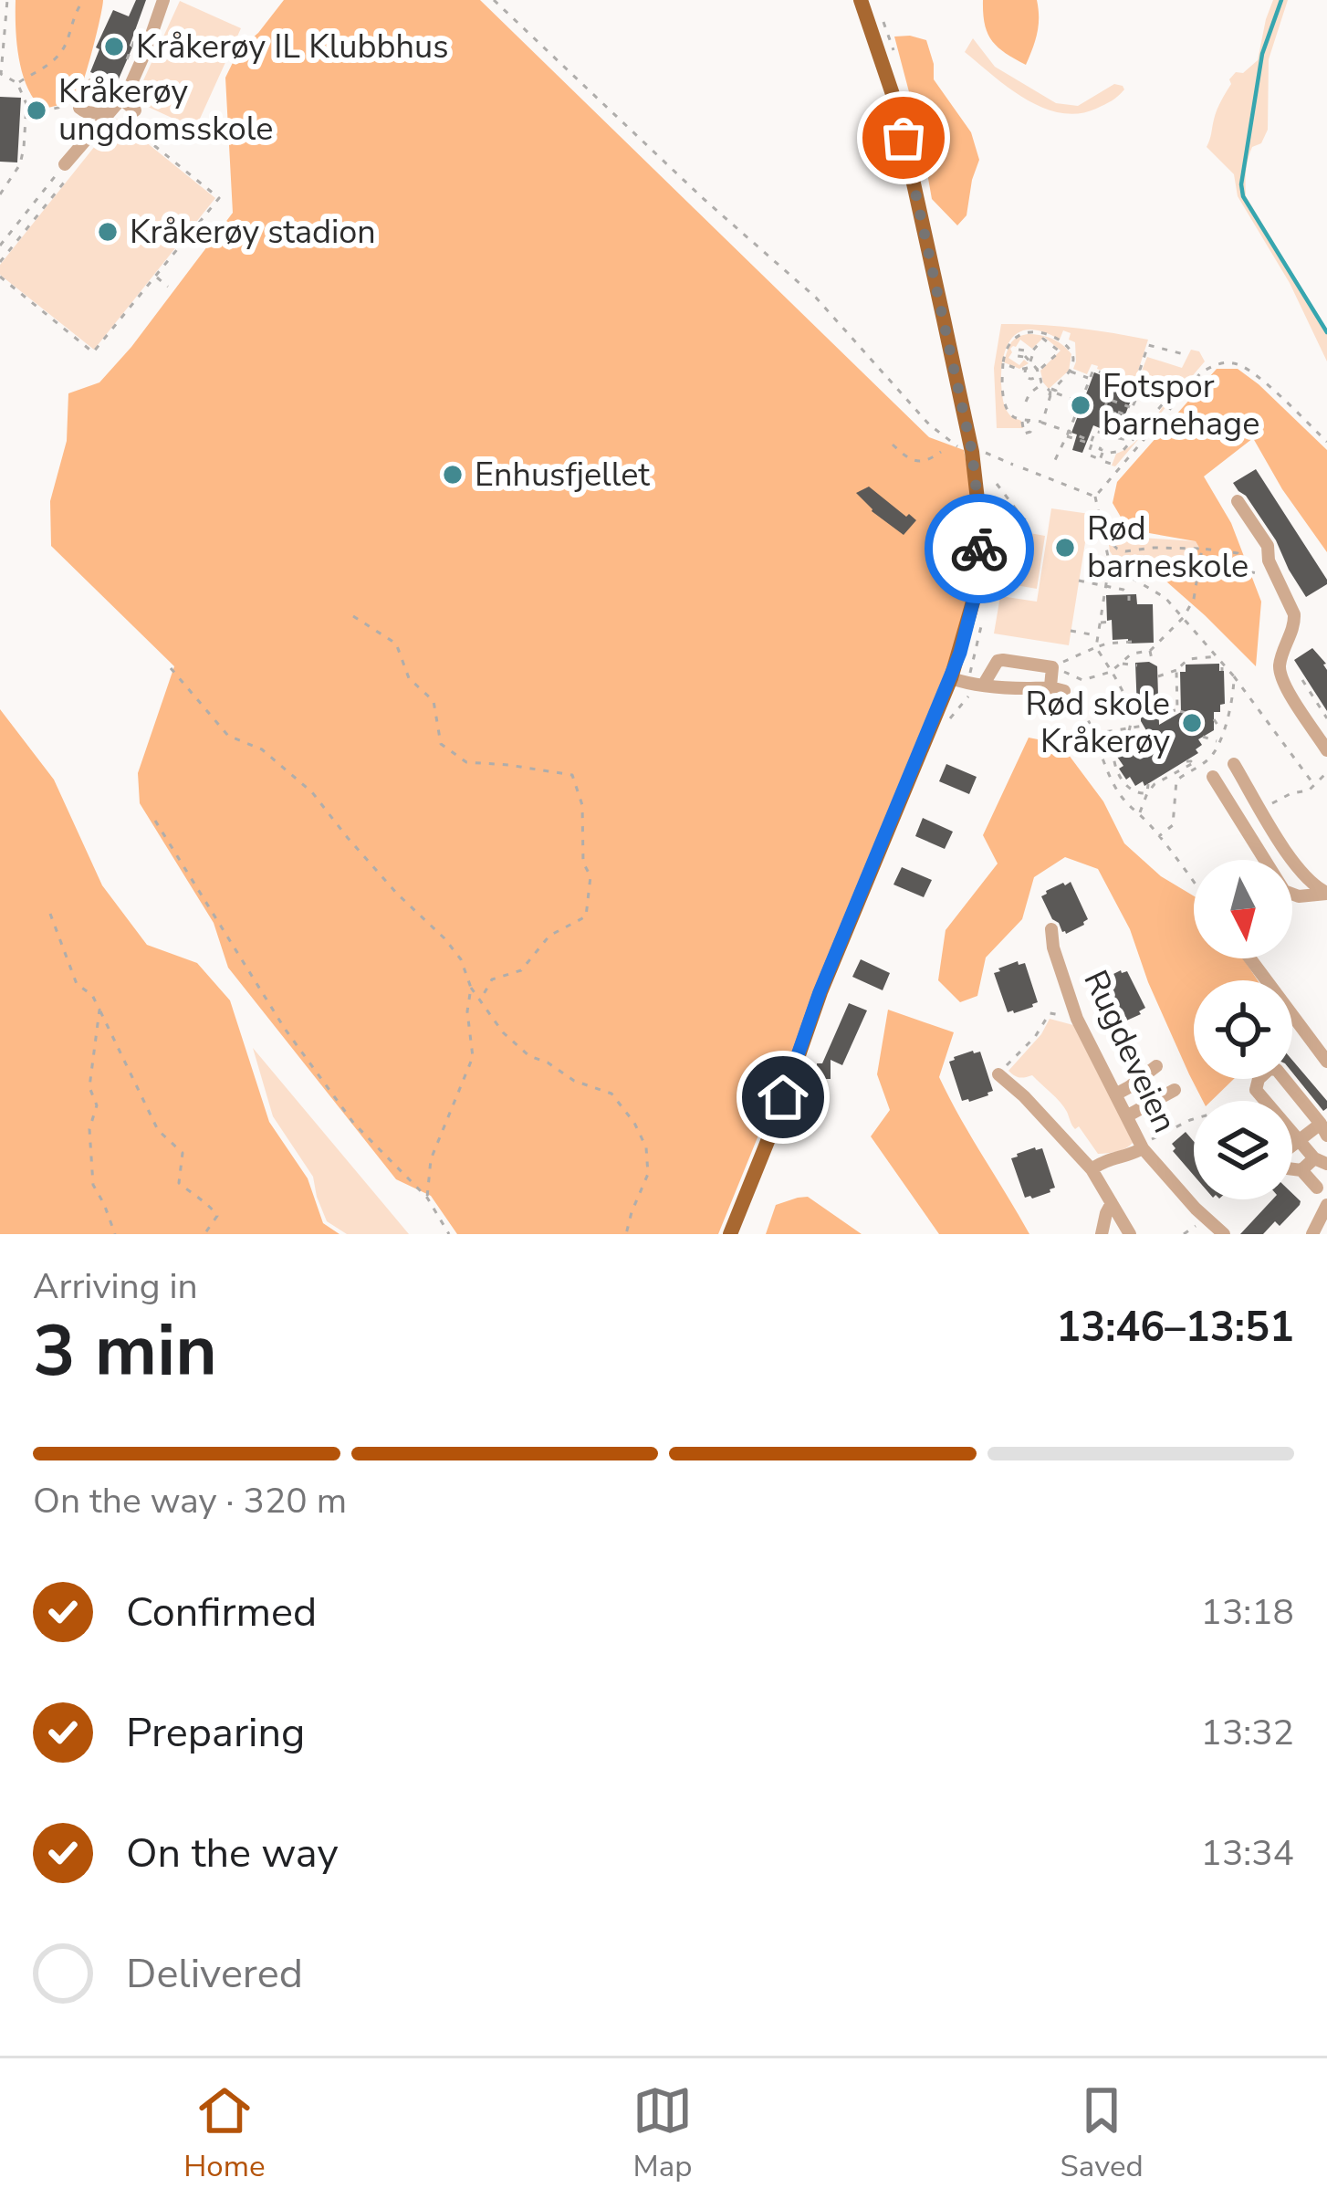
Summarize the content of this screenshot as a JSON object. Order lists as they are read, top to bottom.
{
  "streets": {
    "street": ["Rugdeveien"]
  },
  "places": [
    "Kråkerøy IL Klubbhus",
    "Kråkerøy ungdomsskole",
    "Kråkerøy stadion",
    "Fotspor barnehage",
    "Enhusfjellet",
    "Rød barneskole",
    "Rød skole Kråkerøy"
  ],
  "north": "bottom",
  "page": {
    "heading": ["3 min", "Arriving in", "13:46–13:51"],
    "bar": "On the way · 320 m",
    "list": [
      ["Confirmed", "13:18"],
      ["Preparing", "13:32"],
      ["On the way", "13:34"],
      "Delivered"
    ],
    "tabs": ["Home", "Map", "Saved"]
  }
}
